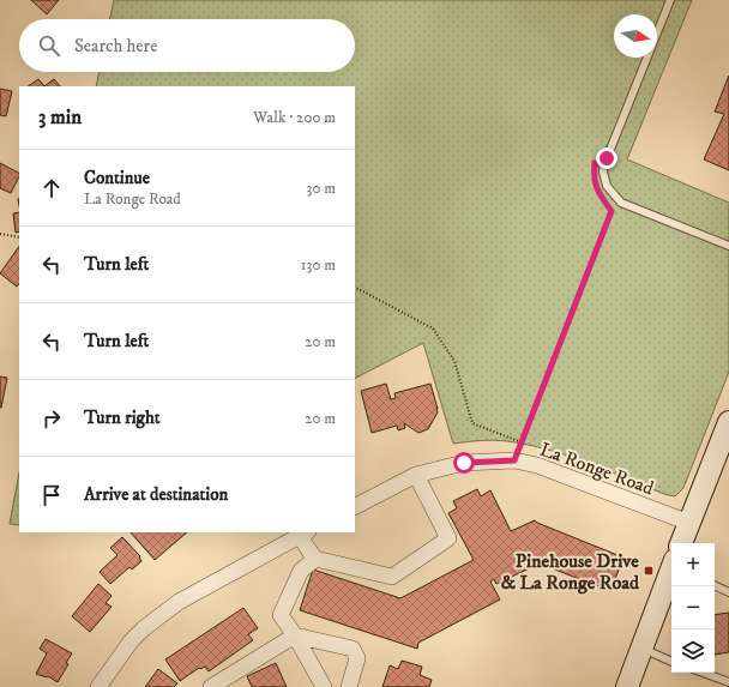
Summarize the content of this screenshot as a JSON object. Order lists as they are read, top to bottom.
{
  "streets": {
    "street": ["La Ronge Road"]
  },
  "places": {
    "transit": ["Pinehouse Drive & La Ronge Road"]
  },
  "north": "right",
  "page": {
    "search": "Search here",
    "heading": ["3 min", "Walk · 200 m"],
    "list": [
      ["Continue", "La Ronge Road", "30 m"],
      ["Turn left", "130 m"],
      ["Turn left", "20 m"],
      ["Turn right", "20 m"],
      "Arrive at destination"
    ],
    "map_buttons": ["+", "−"]
  }
}
